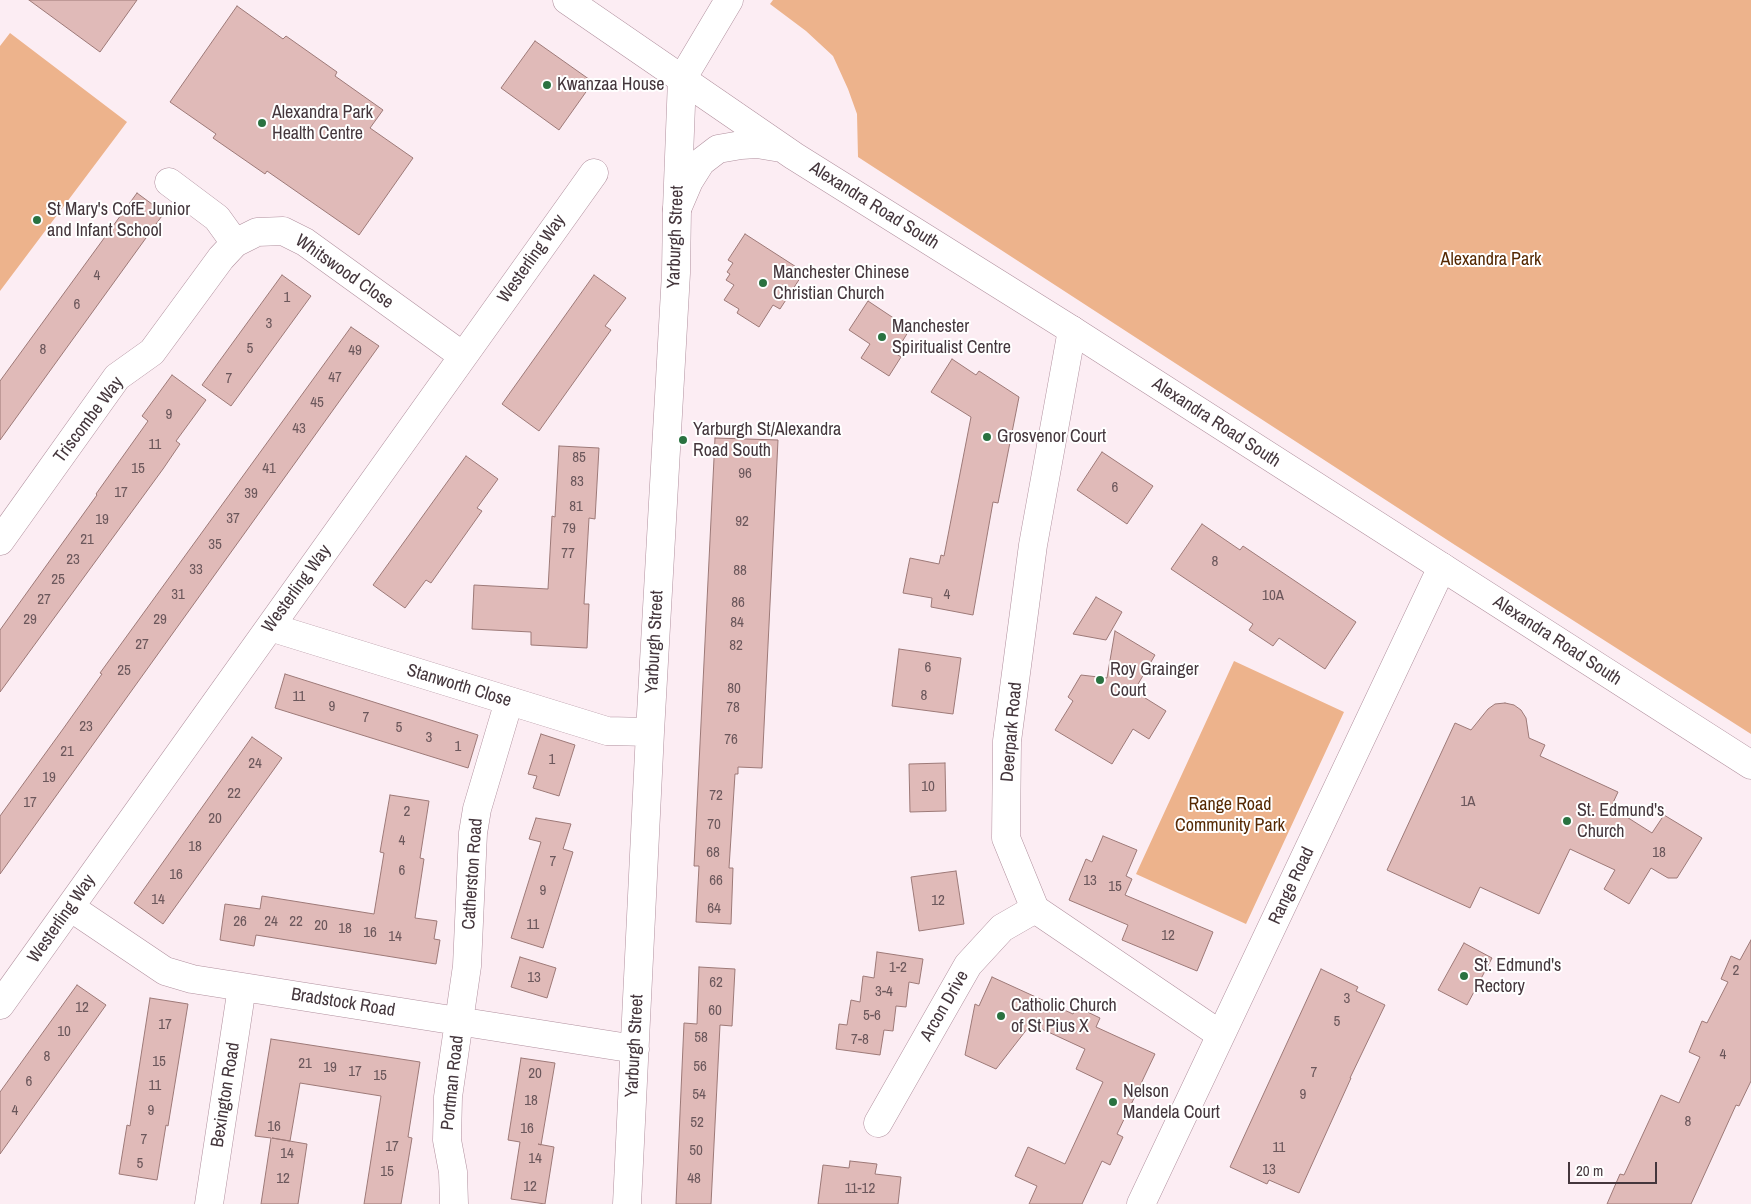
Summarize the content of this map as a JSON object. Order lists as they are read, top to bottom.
{
  "streets": {
    "street": [
      "Alexandra Road South",
      "Yarburgh Street",
      "Westerling Way",
      "Whitswood Close",
      "Triscombe Way",
      "Stanworth Close",
      "Deerpark Road",
      "Catherston Road",
      "Range Road",
      "Bradstock Road",
      "Arcon Drive",
      "Portman Road",
      "Bexington Road"
    ]
  },
  "crossings": [
    ["Alexandra Road South", "Yarburgh Street"],
    ["Alexandra Road South", "Deerpark Road"],
    ["Alexandra Road South", "Range Road"],
    ["Yarburgh Street", "Stanworth Close"],
    ["Yarburgh Street", "Bradstock Road"],
    ["Westerling Way", "Whitswood Close"],
    ["Westerling Way", "Stanworth Close"],
    ["Westerling Way", "Bradstock Road"],
    ["Whitswood Close", "Triscombe Way"],
    ["Stanworth Close", "Catherston Road"],
    ["Deerpark Road", "Arcon Drive"],
    ["Catherston Road", "Bradstock Road"],
    ["Catherston Road", "Portman Road"],
    ["Bradstock Road", "Portman Road"],
    ["Bradstock Road", "Bexington Road"]
  ],
  "parks": ["Alexandra Park", "Range Road Community Park"],
  "places": [
    "Kwanzaa House",
    "Alexandra Park Health Centre",
    "St Mary's CofE Junior and Infant School",
    "Manchester Chinese Christian Church",
    "Manchester Spiritualist Centre",
    "Grosvenor Court",
    "Yarburgh St/Alexandra Road South",
    "Roy Grainger Court",
    "St. Edmund's Church",
    "St. Edmund's Rectory",
    "Catholic Church of St Pius X",
    "Nelson Mandela Court"
  ],
  "house_numbers": [
    "4",
    "1",
    "6",
    "3",
    "5",
    "8",
    "49",
    "47",
    "7",
    "45",
    "9",
    "43",
    "11",
    "85",
    "15",
    "41",
    "96",
    "83",
    "6",
    "17",
    "39",
    "81",
    "37",
    "19",
    "92",
    "79",
    "21",
    "35",
    "77",
    "23",
    "8",
    "33",
    "88",
    "25",
    "31",
    "4",
    "10A",
    "27",
    "86",
    "29",
    "29",
    "84",
    "27",
    "82",
    "6",
    "25",
    "80",
    "8",
    "11",
    "9",
    "78",
    "7",
    "23",
    "5",
    "3",
    "76",
    "1",
    "21",
    "1",
    "24",
    "19",
    "10",
    "22",
    "72",
    "1A",
    "17",
    "2",
    "20",
    "70",
    "4",
    "18",
    "68",
    "18",
    "7",
    "6",
    "16",
    "66",
    "13",
    "15",
    "9",
    "14",
    "12",
    "64",
    "26",
    "24",
    "22",
    "11",
    "20",
    "18",
    "16",
    "12",
    "14",
    "1-2",
    "2",
    "13",
    "62",
    "3-4",
    "3",
    "12",
    "60",
    "5-6",
    "5",
    "17",
    "10",
    "58",
    "7-8",
    "4",
    "8",
    "15",
    "21",
    "56",
    "19",
    "17",
    "7",
    "20",
    "15",
    "6",
    "11",
    "54",
    "9",
    "18",
    "4",
    "9",
    "8",
    "52",
    "16",
    "16",
    "7",
    "17",
    "11",
    "50",
    "14",
    "14",
    "5",
    "13",
    "15",
    "12",
    "48",
    "12",
    "11-12"
  ],
  "scale_bar": "20 m"
}
